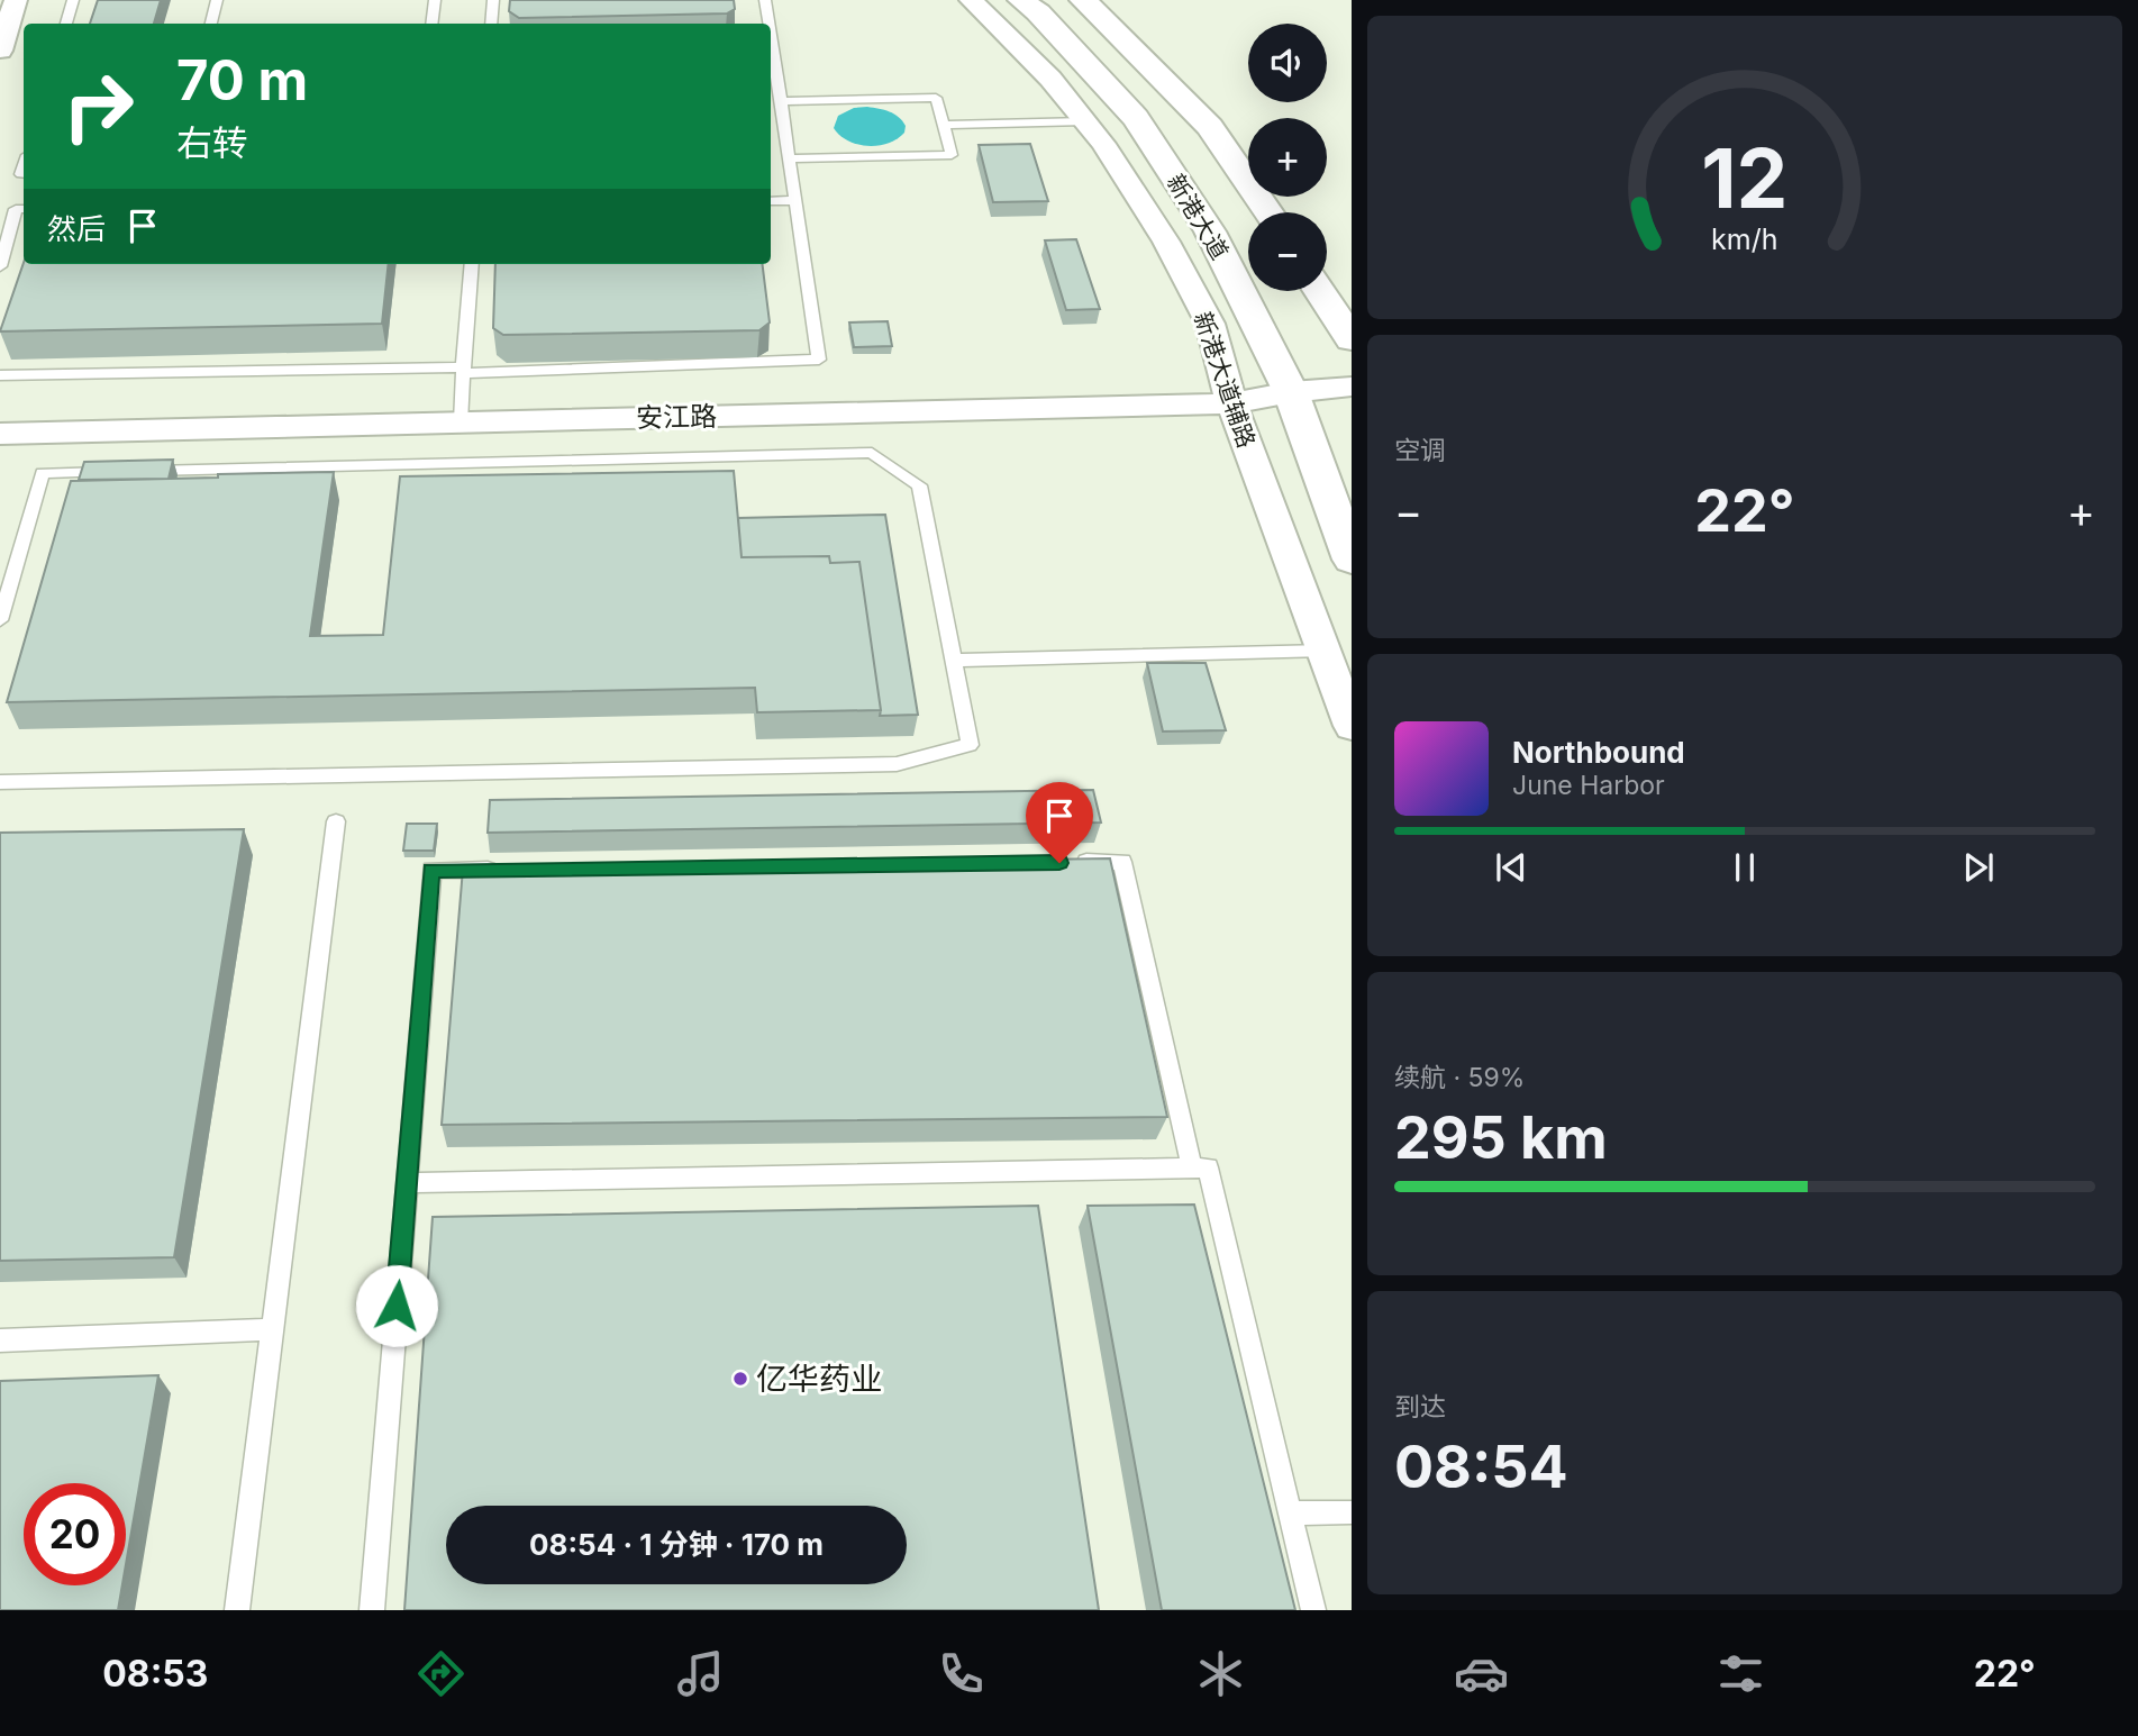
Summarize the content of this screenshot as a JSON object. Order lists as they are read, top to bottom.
{
  "streets": {
    "main road": ["新港大道"],
    "street": ["新港大道辅路", "安江路"]
  },
  "crossings": [
    ["新港大道", "安江路"],
    ["新港大道辅路", "安江路"]
  ],
  "places": ["亿华药业"],
  "page": {
    "map_buttons": ["+", "−"],
    "turn": ["70 m", "右转"],
    "then": "然后",
    "tile": [
      "空调",
      ["续航 · 59%", "295 km"],
      ["到达", "08:54"]
    ],
    "heat": ["−", "22°", "+"],
    "song": ["Northbound", "June Harbor"],
    "limit": "20",
    "trip": "08:54 · 1 分钟 · 170 m",
    "tabs": ["08:53", "22°"],
    "gauge": ["12", "km/h"]
  }
}
